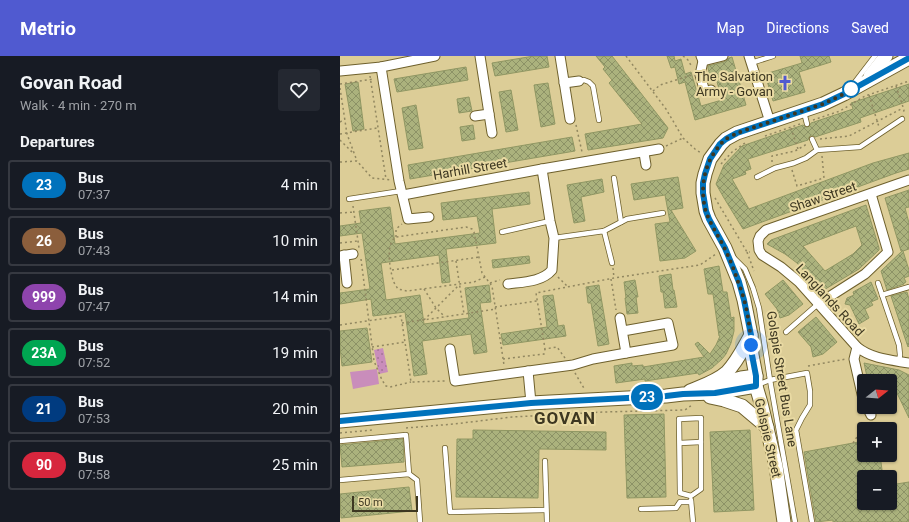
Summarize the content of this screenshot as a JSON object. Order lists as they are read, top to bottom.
{
  "streets": {
    "street": [
      "Harhill Street",
      "Shaw Street",
      "Langlands Road",
      "Golspie Street"
    ],
    "lane": ["Golspie Street Bus Lane"]
  },
  "crossings": [
    ["Shaw Street", "Langlands Road"],
    ["Golspie Street Bus Lane", "Golspie Street"]
  ],
  "districts": ["GOVAN"],
  "places": {
    "church": ["The Salvation Army - Govan"]
  },
  "lines": ["bus line 23"],
  "scale_bar": "50 m",
  "north": "right",
  "page": {
    "header": "Metrio",
    "nav": ["Map", "Directions", "Saved"],
    "heading": [
      ["Govan Road", "Walk · 4 min · 270 m"],
      "Departures"
    ],
    "on_map": "23",
    "list": [
      {
        "mark": "23",
        "name": "Bus",
        "note": "07:37",
        "value": "4 min"
      },
      {
        "mark": "26",
        "name": "Bus",
        "note": "07:43",
        "value": "10 min"
      },
      {
        "mark": "999",
        "name": "Bus",
        "note": "07:47",
        "value": "14 min"
      },
      {
        "mark": "23A",
        "name": "Bus",
        "note": "07:52",
        "value": "19 min"
      },
      {
        "mark": "21",
        "name": "Bus",
        "note": "07:53",
        "value": "20 min"
      },
      {
        "mark": "90",
        "name": "Bus",
        "note": "07:58",
        "value": "25 min"
      }
    ],
    "map_buttons": ["+", "−"],
    "scale": "50 m"
  }
}
